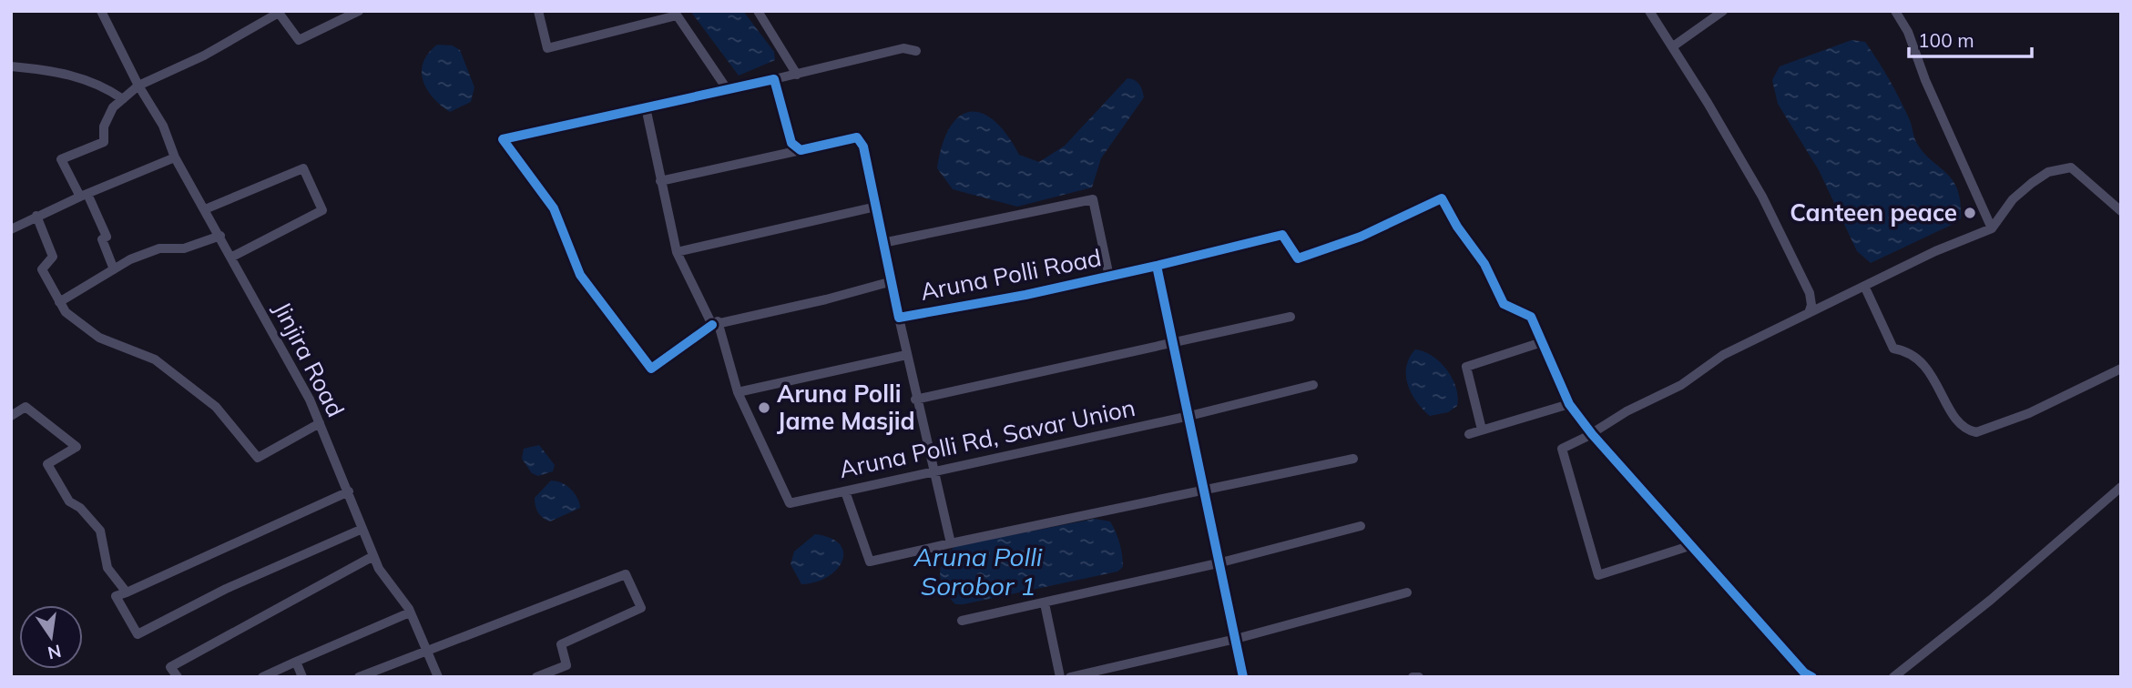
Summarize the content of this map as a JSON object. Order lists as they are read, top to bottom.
{
  "streets": {
    "street": ["Aruna Polli Road", "Jinjira Road", "Aruna Polli Rd, Savar Union"]
  },
  "crossings": [
    ["Aruna Polli Road", "Aruna Polli Rd, Savar Union"]
  ],
  "water": ["Aruna Polli Sorobor 1"],
  "places": ["Canteen peace", "Aruna Polli Jame Masjid"],
  "scale_bar": "100 m",
  "north": "bottom"
}
